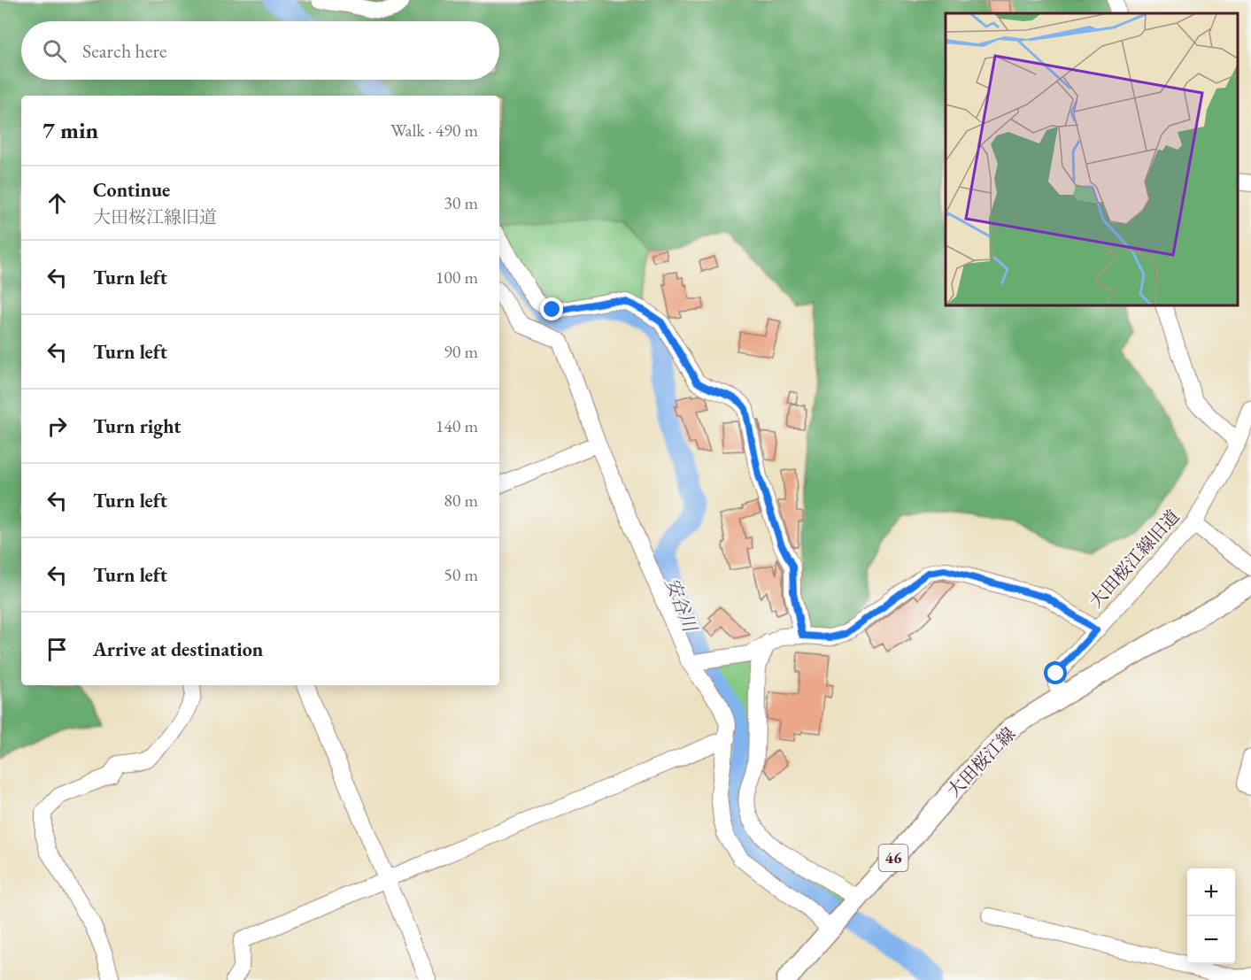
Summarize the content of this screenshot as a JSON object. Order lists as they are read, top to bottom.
{
  "streets": {
    "main road": ["大田桜江線", "46"],
    "street": ["大田桜江線旧道"]
  },
  "crossings": [
    ["大田桜江線旧道", "大田桜江線"]
  ],
  "water": ["安谷川"],
  "page": {
    "search": "Search here",
    "heading": ["7 min", "Walk · 490 m"],
    "list": [
      ["Continue", "大田桜江線旧道", "30 m"],
      ["Turn left", "100 m"],
      ["Turn left", "90 m"],
      ["Turn right", "140 m"],
      ["Turn left", "80 m"],
      ["Turn left", "50 m"],
      "Arrive at destination"
    ],
    "map_buttons": ["+", "−"]
  }
}
